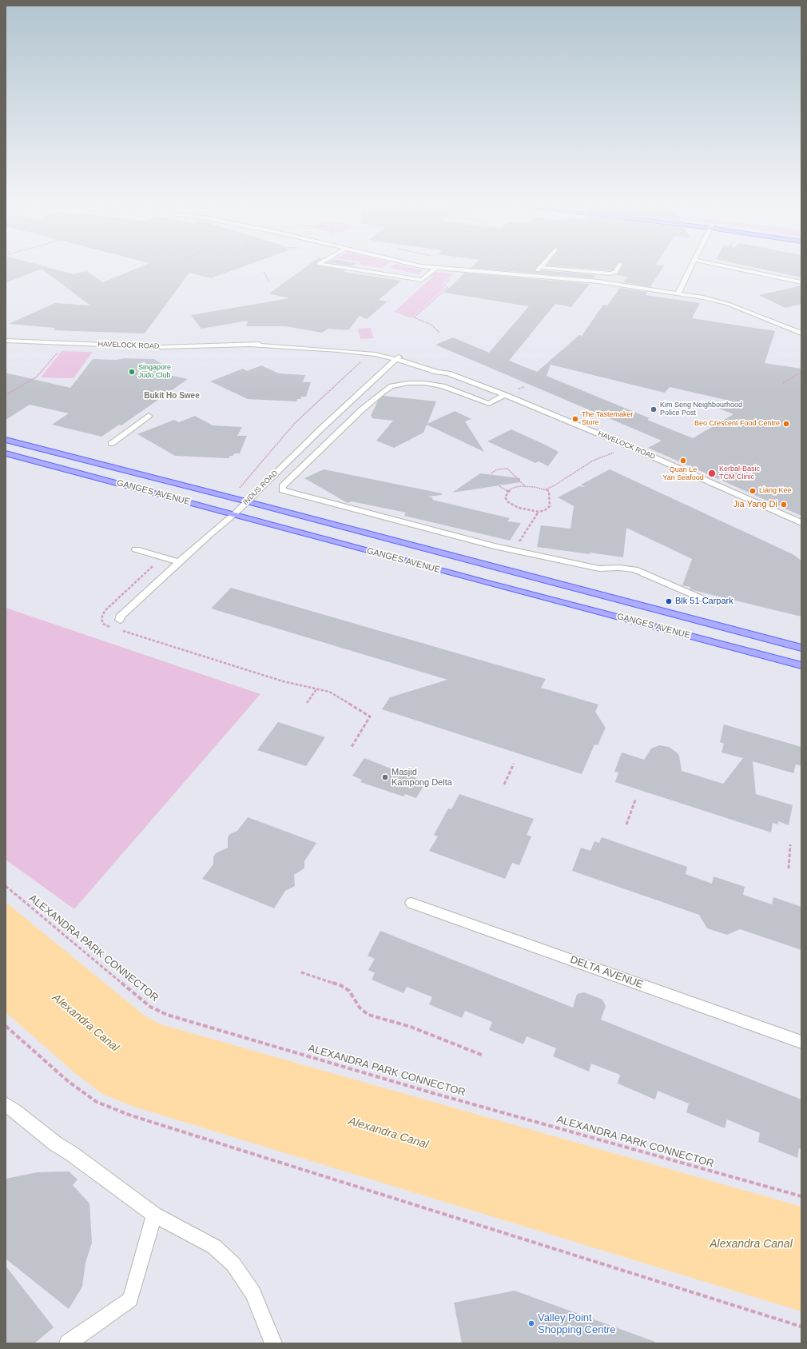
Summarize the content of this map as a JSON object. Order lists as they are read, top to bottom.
{
  "streets": {
    "main road": ["GANGES AVENUE"],
    "street": ["HAVELOCK ROAD", "INDUS ROAD", "DELTA AVENUE"],
    "path": ["ALEXANDRA PARK CONNECTOR"]
  },
  "crossings": [
    ["HAVELOCK ROAD", "INDUS ROAD"],
    ["INDUS ROAD", "GANGES AVENUE"]
  ],
  "districts": ["Bukit Ho Swee"],
  "water": ["Alexandra Canal"],
  "places": [
    "Singapore Judo Club",
    "Kim Seng Neighbourhood Police Post",
    "The Tastemaker Store",
    "Beo Crescent Food Centre",
    "Quan Le Yan Seafood",
    "Kerbal-Basic TCM Clinic",
    "Liang Kee",
    "Jia Yang Di",
    "Blk 51 Carpark",
    "Masjid Kampong Delta",
    "Valley Point Shopping Centre"
  ]
}
